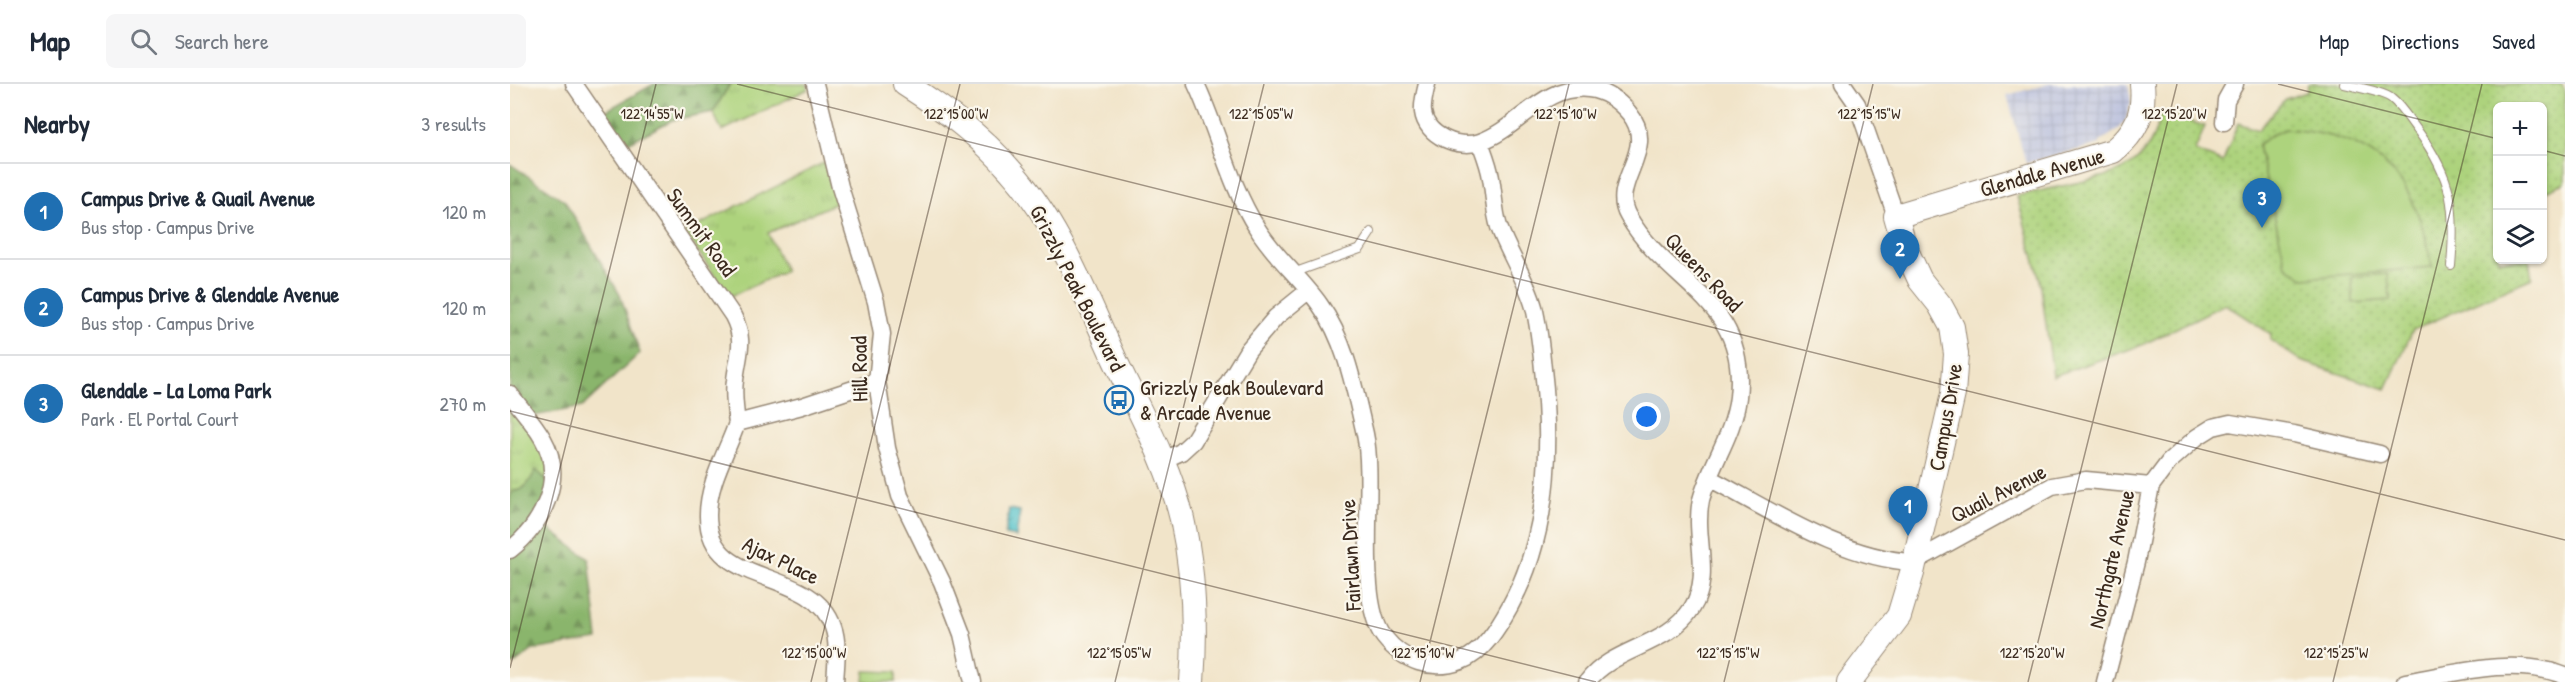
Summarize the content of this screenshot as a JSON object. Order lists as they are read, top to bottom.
{
  "streets": {
    "street": [
      "Glendale Avenue",
      "Summit Road",
      "Queens Road",
      "Grizzly Peak Boulevard",
      "Hill Road",
      "Campus Drive",
      "Quail Avenue",
      "Fairlawn Drive",
      "Northgate Avenue",
      "Ajax Place"
    ]
  },
  "crossings": [
    ["Glendale Avenue", "Campus Drive"],
    ["Summit Road", "Ajax Place"],
    ["Queens Road", "Fairlawn Drive"],
    ["Campus Drive", "Quail Avenue"],
    ["Quail Avenue", "Northgate Avenue"]
  ],
  "places": {
    "bus stop": ["Grizzly Peak Boulevard & Arcade Avenue"]
  },
  "page": {
    "header": "Map",
    "search": "Search here",
    "nav": ["Map", "Directions", "Saved"],
    "heading": ["Nearby", "3 results"],
    "map_buttons": ["+", "−"],
    "list": [
      {
        "mark": "1",
        "name": "Campus Drive & Quail Avenue",
        "note": "Bus stop · Campus Drive",
        "value": "120 m"
      },
      {
        "mark": "2",
        "name": "Campus Drive & Glendale Avenue",
        "note": "Bus stop · Campus Drive",
        "value": "120 m"
      },
      {
        "mark": "3",
        "name": "Glendale - La Loma Park",
        "note": "Park · El Portal Court",
        "value": "270 m"
      }
    ],
    "pins": ["3", "2", "1"]
  },
  "coordinates": [
    "122°14'55\"W",
    "122°15'00\"W",
    "122°15'05\"W",
    "122°15'10\"W",
    "122°15'15\"W",
    "122°15'20\"W",
    "122°15'25\"W"
  ]
}
